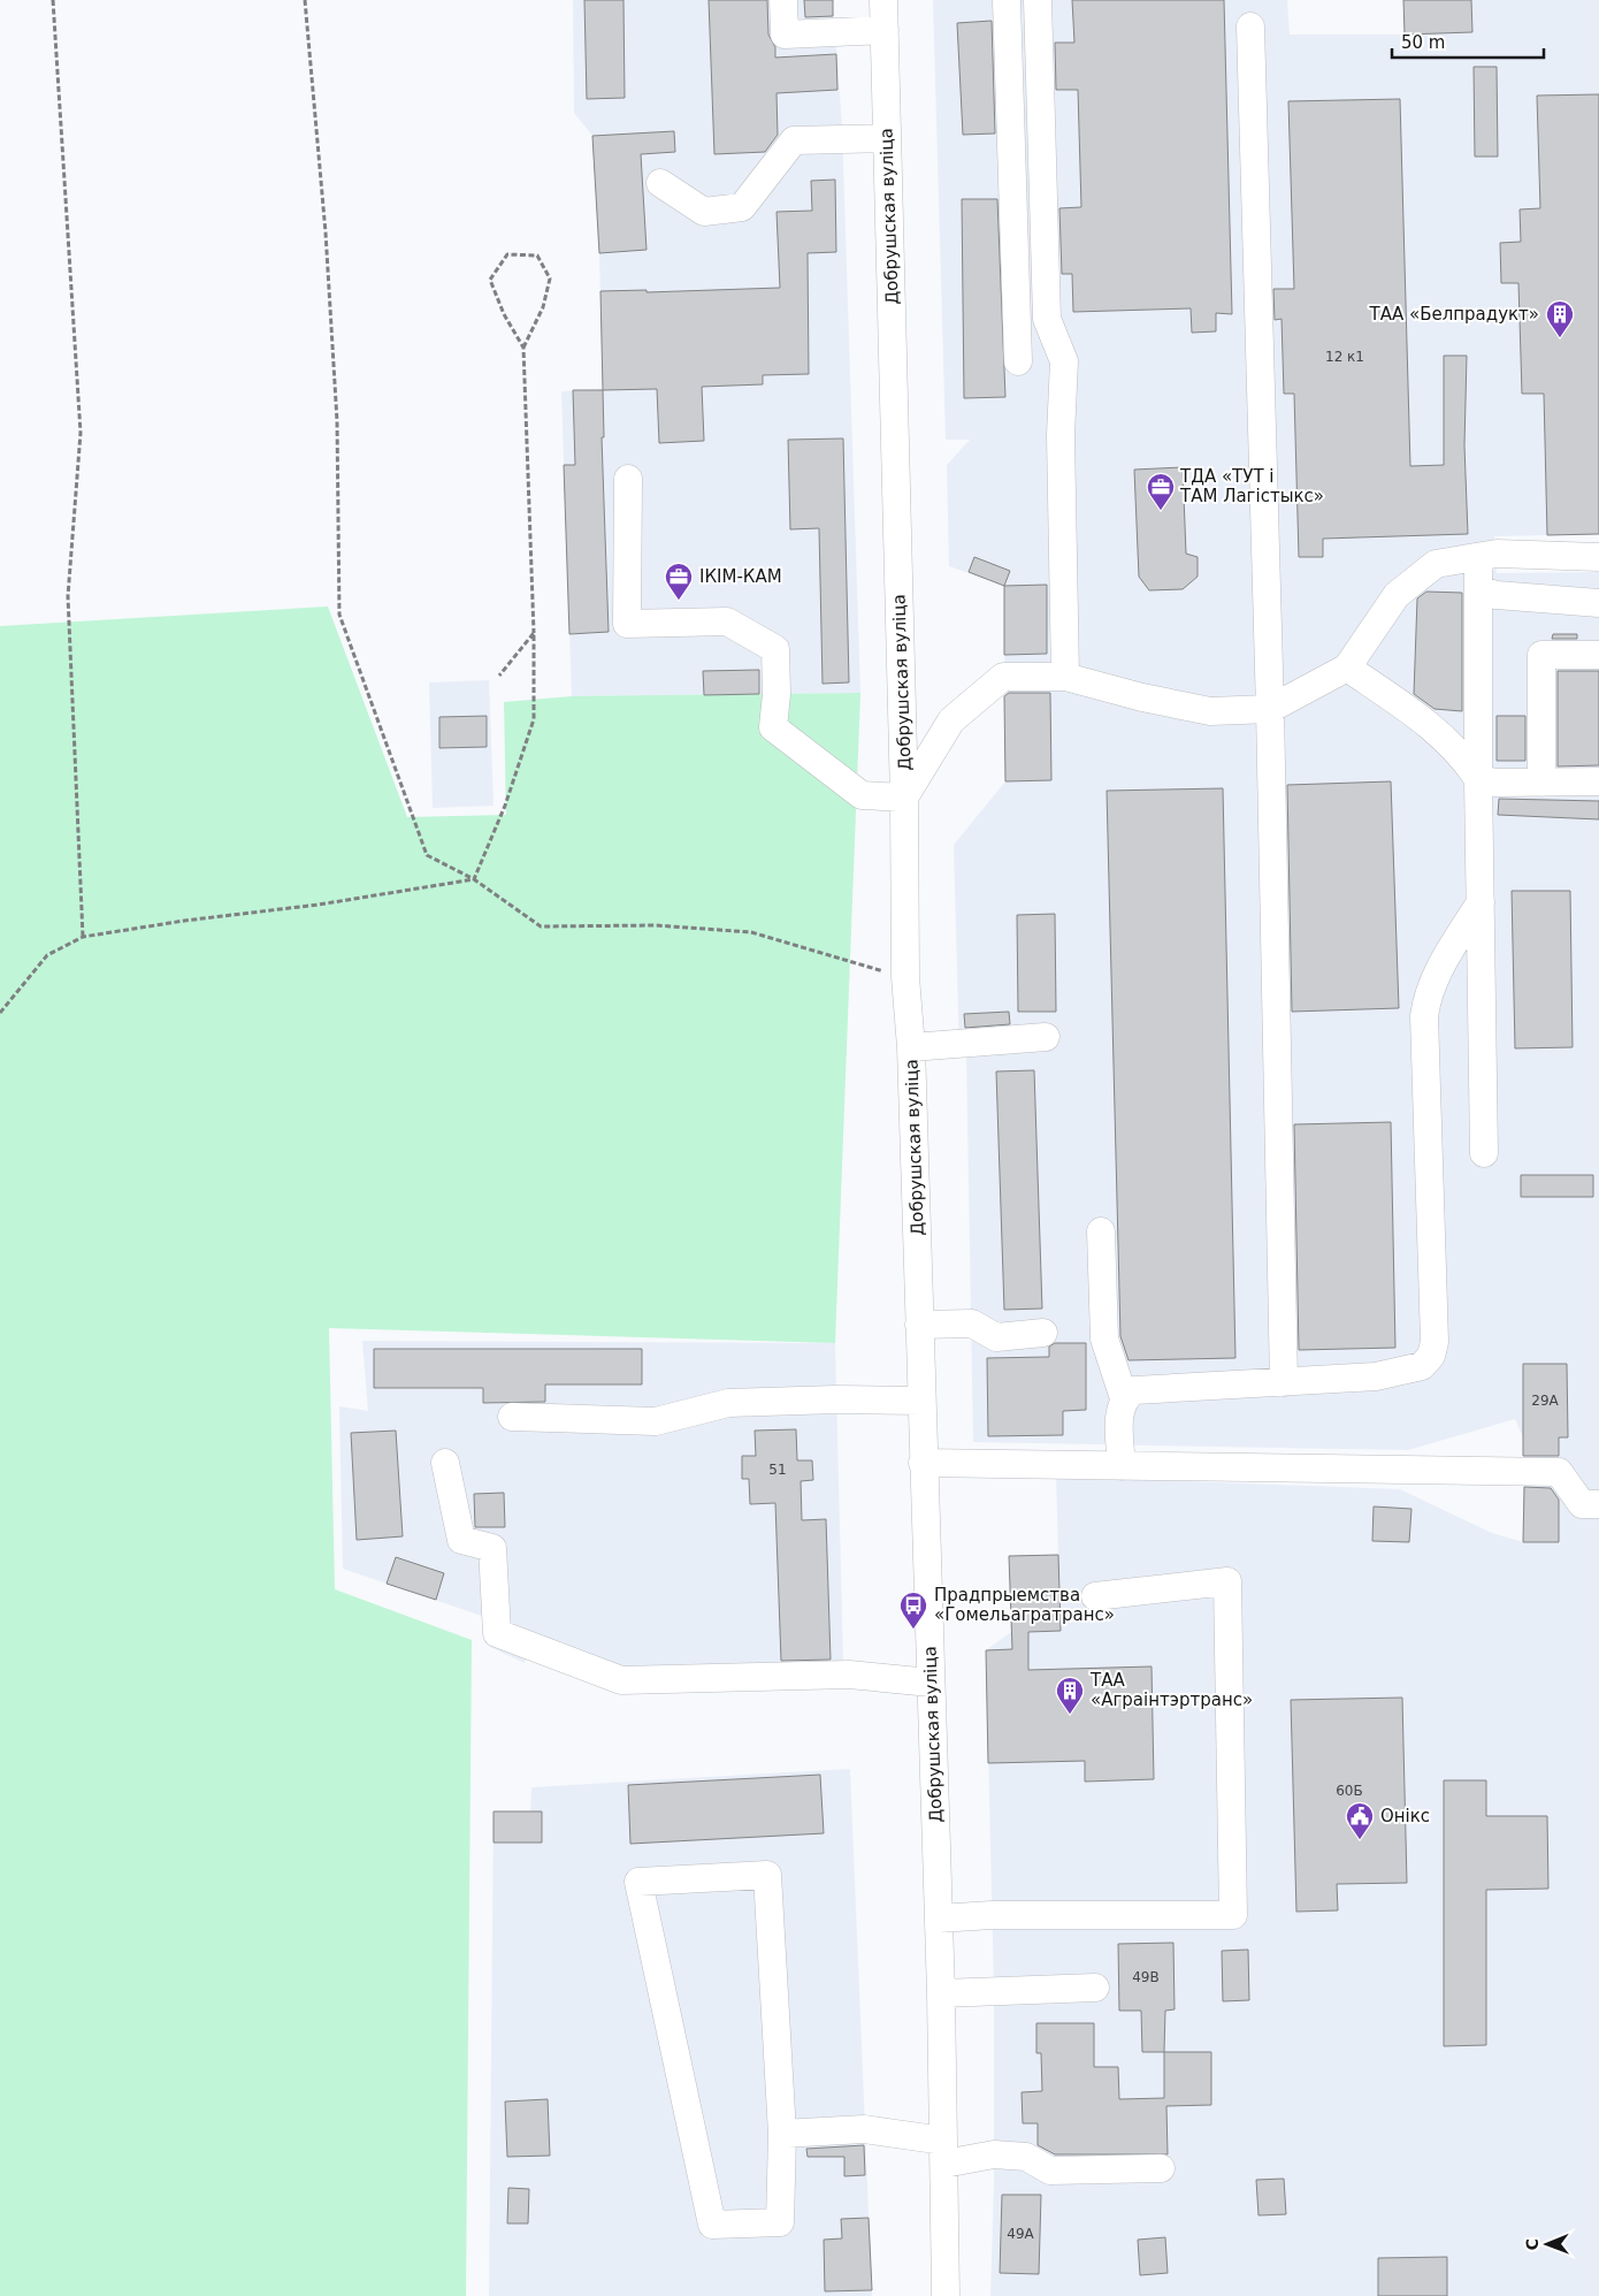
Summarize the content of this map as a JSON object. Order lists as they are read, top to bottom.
{
  "streets": {
    "street": ["Добрушская вуліца"]
  },
  "places": {
    "building": ["ТАА «Белпрадукт»", "ТАА «Аграінтэртранс»"],
    "office": ["ТДА «ТУТ і ТАМ Лагістыкс»", "ІКІМ-КАМ"],
    "bus stop": ["Прадпрыемства «Гомельагратранс»"],
    "public building": ["Онікс"]
  },
  "house_numbers": [
    "12 к1",
    "29А",
    "51",
    "60Б",
    "49В",
    "49А"
  ],
  "scale_bar": "50 m",
  "north": "left"
}
